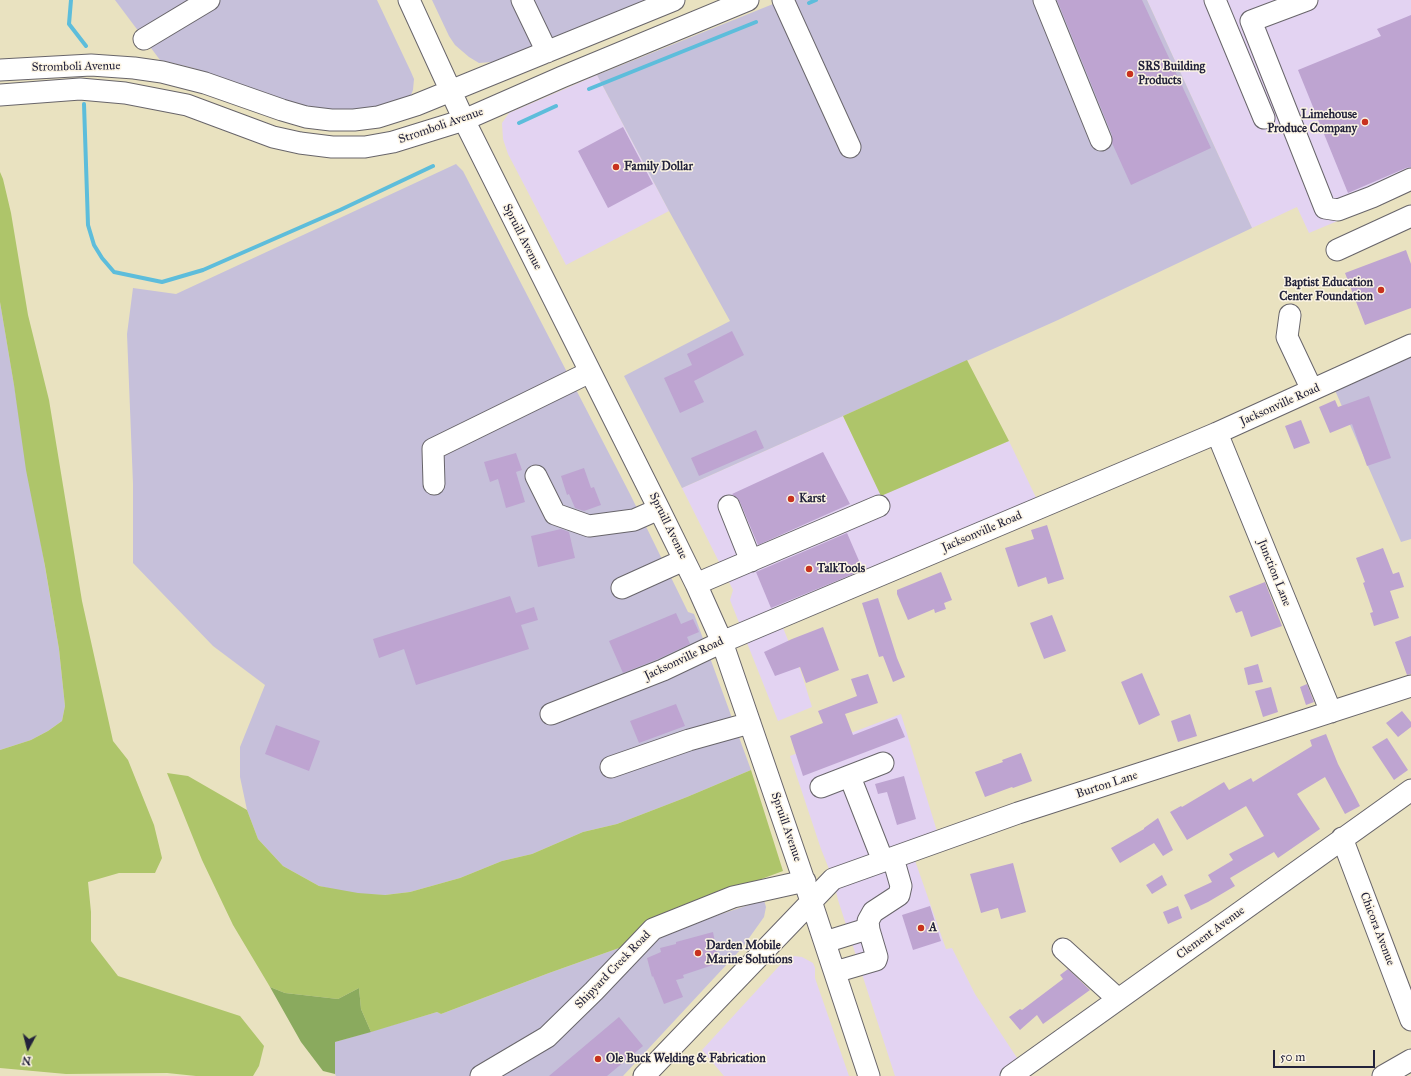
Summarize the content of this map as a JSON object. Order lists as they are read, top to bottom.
{
  "streets": {
    "street": [
      "Stromboli Avenue",
      "Spruill Avenue",
      "Jacksonville Road",
      "Junction Lane",
      "Burton Lane",
      "Chicora Avenue",
      "Clement Avenue",
      "Shipyard Creek Road"
    ]
  },
  "crossings": [
    ["Stromboli Avenue", "Spruill Avenue"],
    ["Spruill Avenue", "Jacksonville Road"],
    ["Spruill Avenue", "Burton Lane"],
    ["Spruill Avenue", "Shipyard Creek Road"],
    ["Jacksonville Road", "Junction Lane"],
    ["Junction Lane", "Burton Lane"],
    ["Chicora Avenue", "Clement Avenue"]
  ],
  "places": [
    "SRS Building Products",
    "Limehouse Produce Company",
    "Family Dollar",
    "Baptist Education Center Foundation",
    "Karst",
    "TalkTools",
    "A",
    "Darden Mobile Marine Solutions",
    "Ole Buck Welding & Fabrication"
  ],
  "scale_bar": "50 m",
  "north": "bottom"
}
